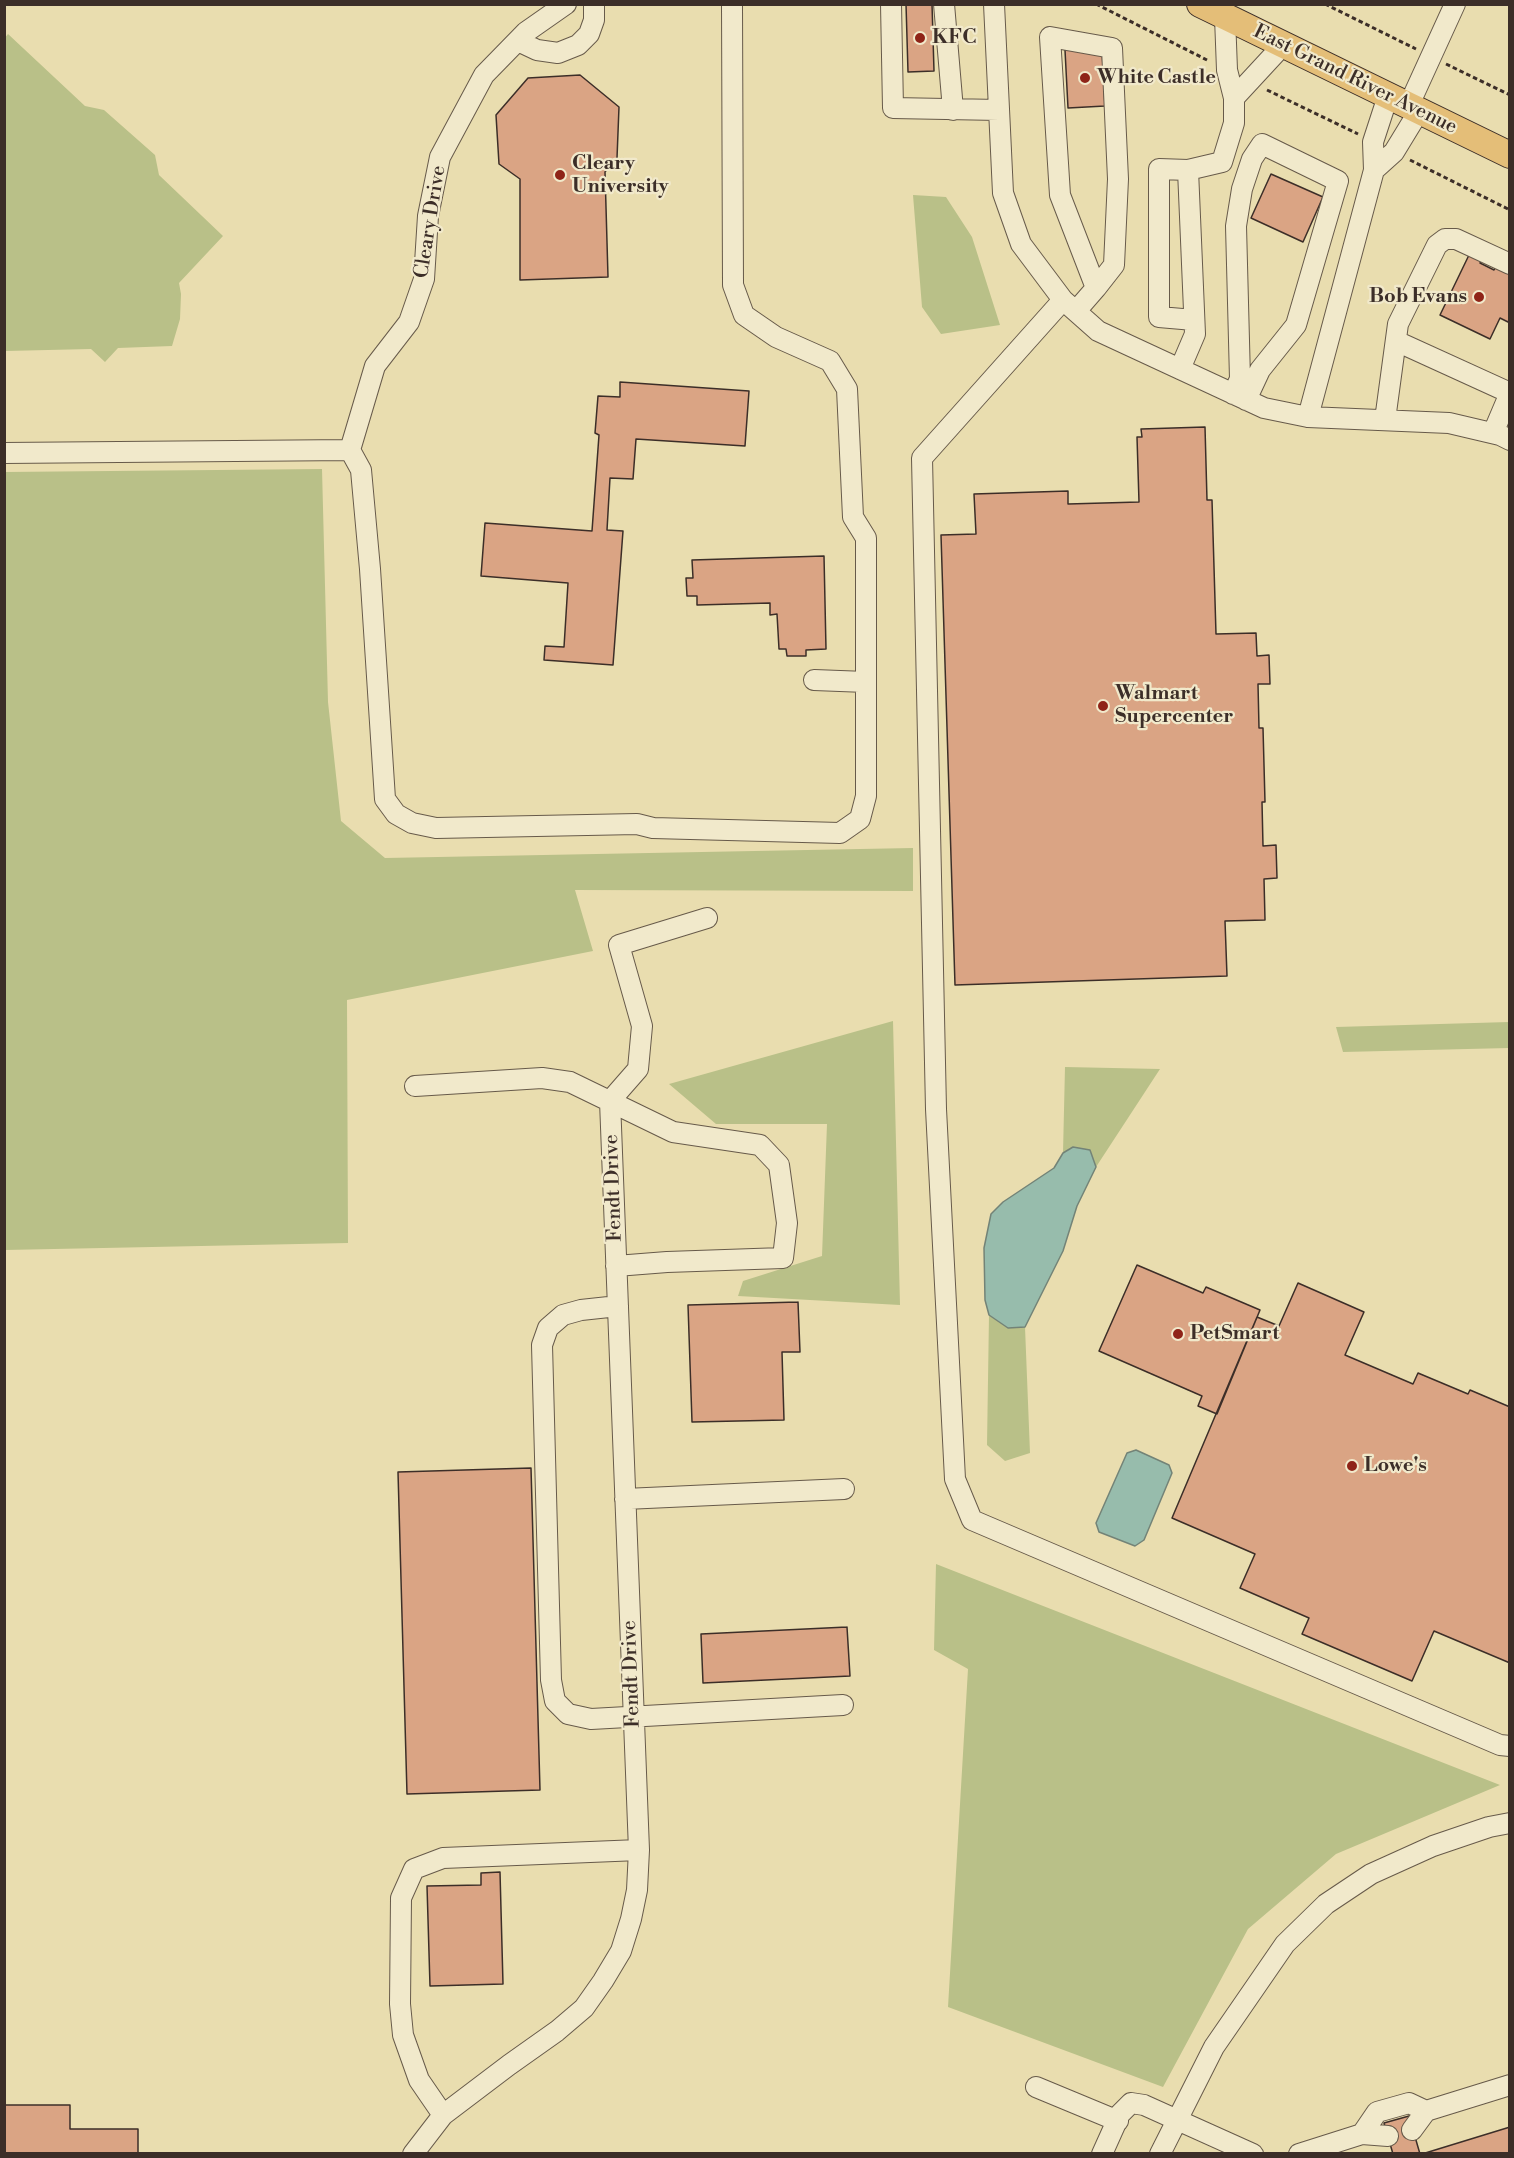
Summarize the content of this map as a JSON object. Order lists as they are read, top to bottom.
{
  "streets": {
    "main road": ["East Grand River Avenue"],
    "street": ["Cleary Drive", "Fendt Drive"]
  },
  "places": [
    "KFC",
    "White Castle",
    "Cleary University",
    "Bob Evans",
    "Walmart Supercenter",
    "PetSmart",
    "Lowe's"
  ]
}
